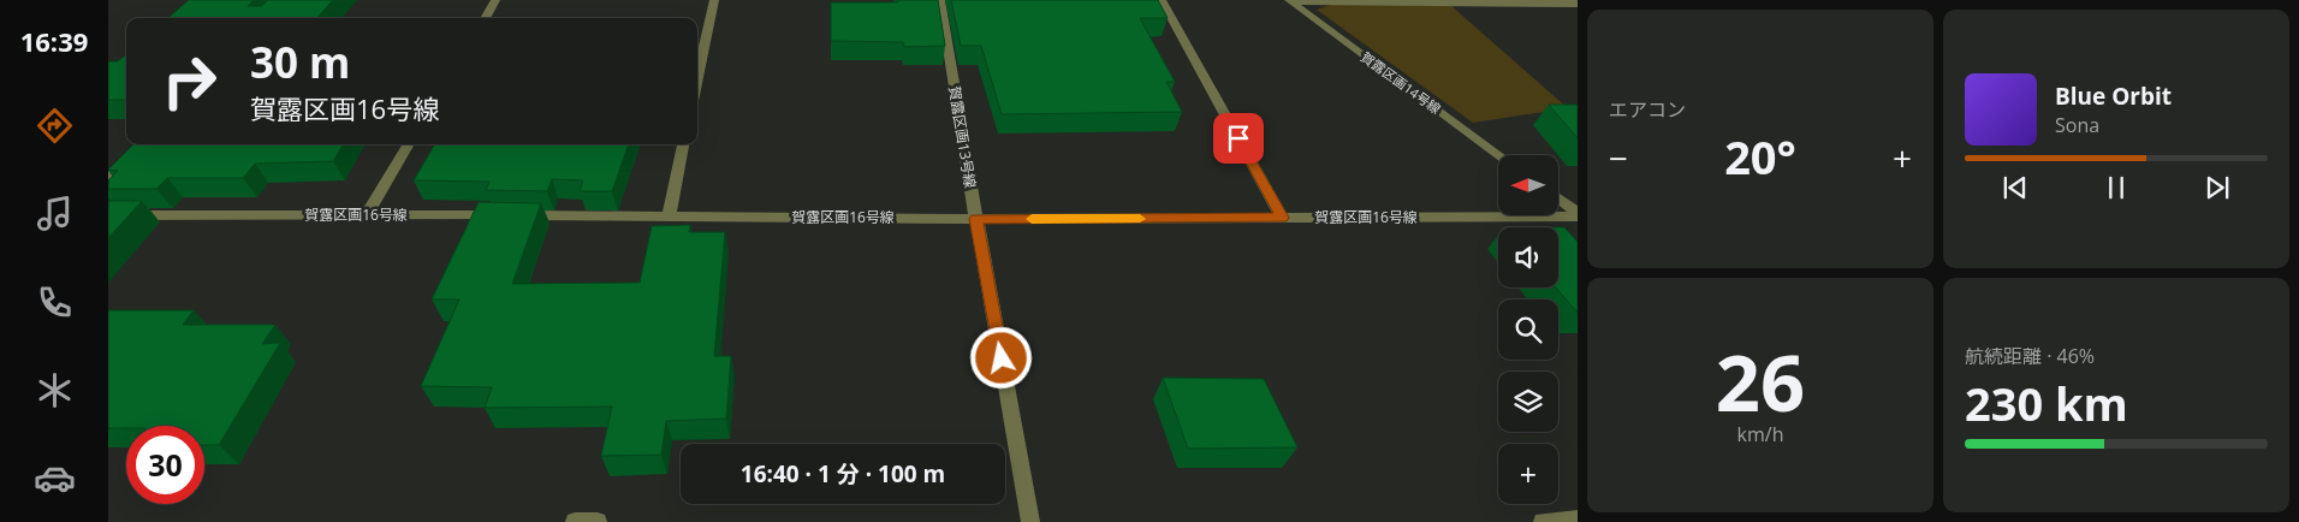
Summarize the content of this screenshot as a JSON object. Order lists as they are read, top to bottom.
{
  "streets": {
    "street": ["賀露区画14号線", "賀露区画13号線", "賀露区画16号線"]
  },
  "crossings": [
    ["賀露区画13号線", "賀露区画16号線"]
  ],
  "north": "left",
  "page": {
    "tabs": "16:39",
    "tile": [
      "エアコン",
      ["26", "km/h"],
      ["航続距離 · 46%", "230 km"]
    ],
    "turn": ["30 m", "賀露区画16号線"],
    "song": ["Blue Orbit", "Sona"],
    "heat": ["−", "20°", "+"],
    "map_buttons": "+",
    "limit": "30",
    "trip": "16:40 · 1 分 · 100 m"
  }
}
